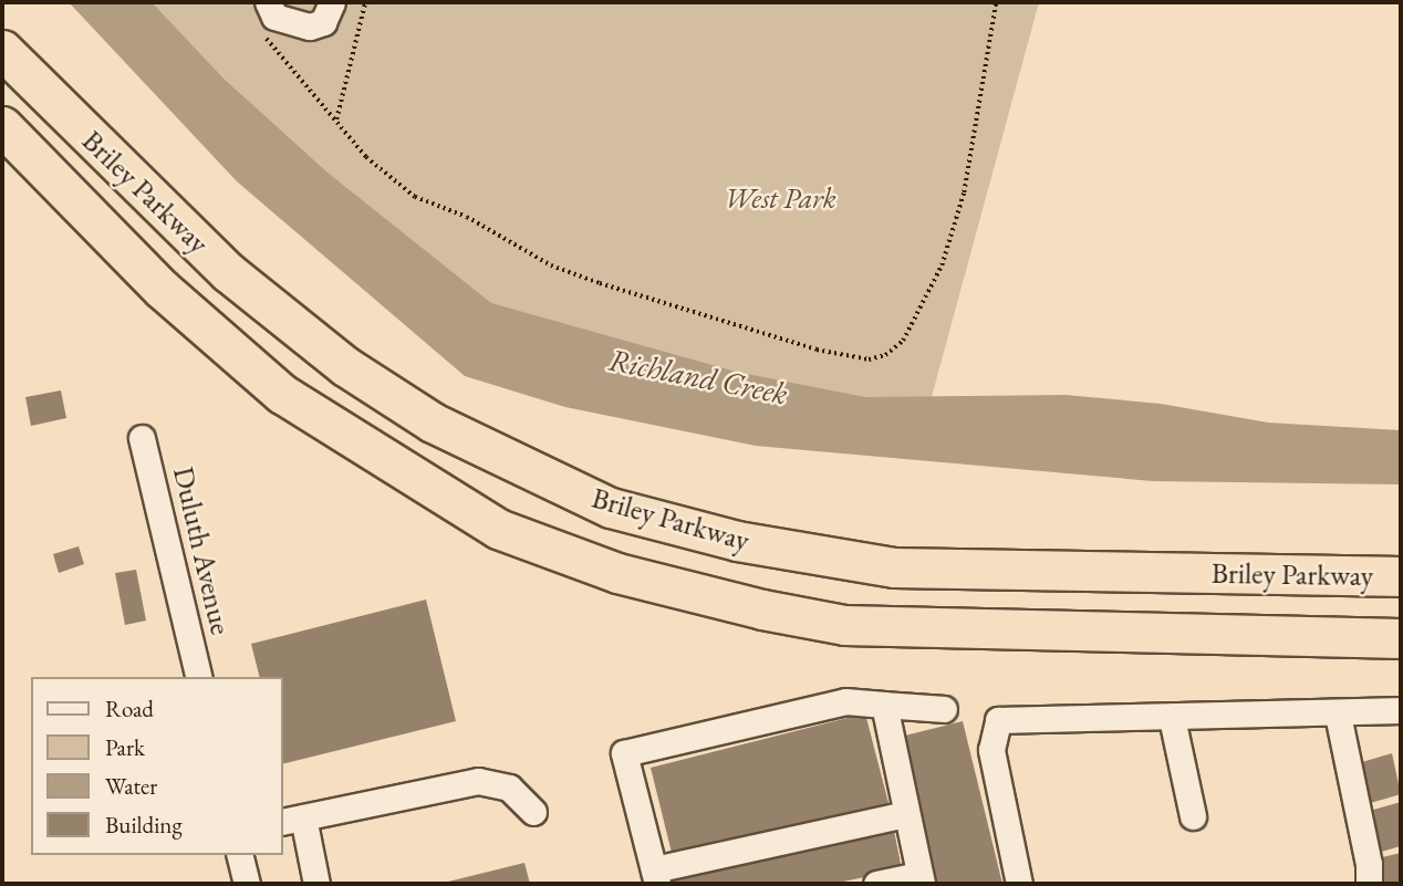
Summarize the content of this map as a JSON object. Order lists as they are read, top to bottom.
{
  "streets": {
    "highway": ["Briley Parkway"],
    "street": ["Duluth Avenue"]
  },
  "water": ["Richland Creek"],
  "parks": ["West Park"],
  "legend": [
    "Road",
    "Park",
    "Water",
    "Building"
  ]
}
